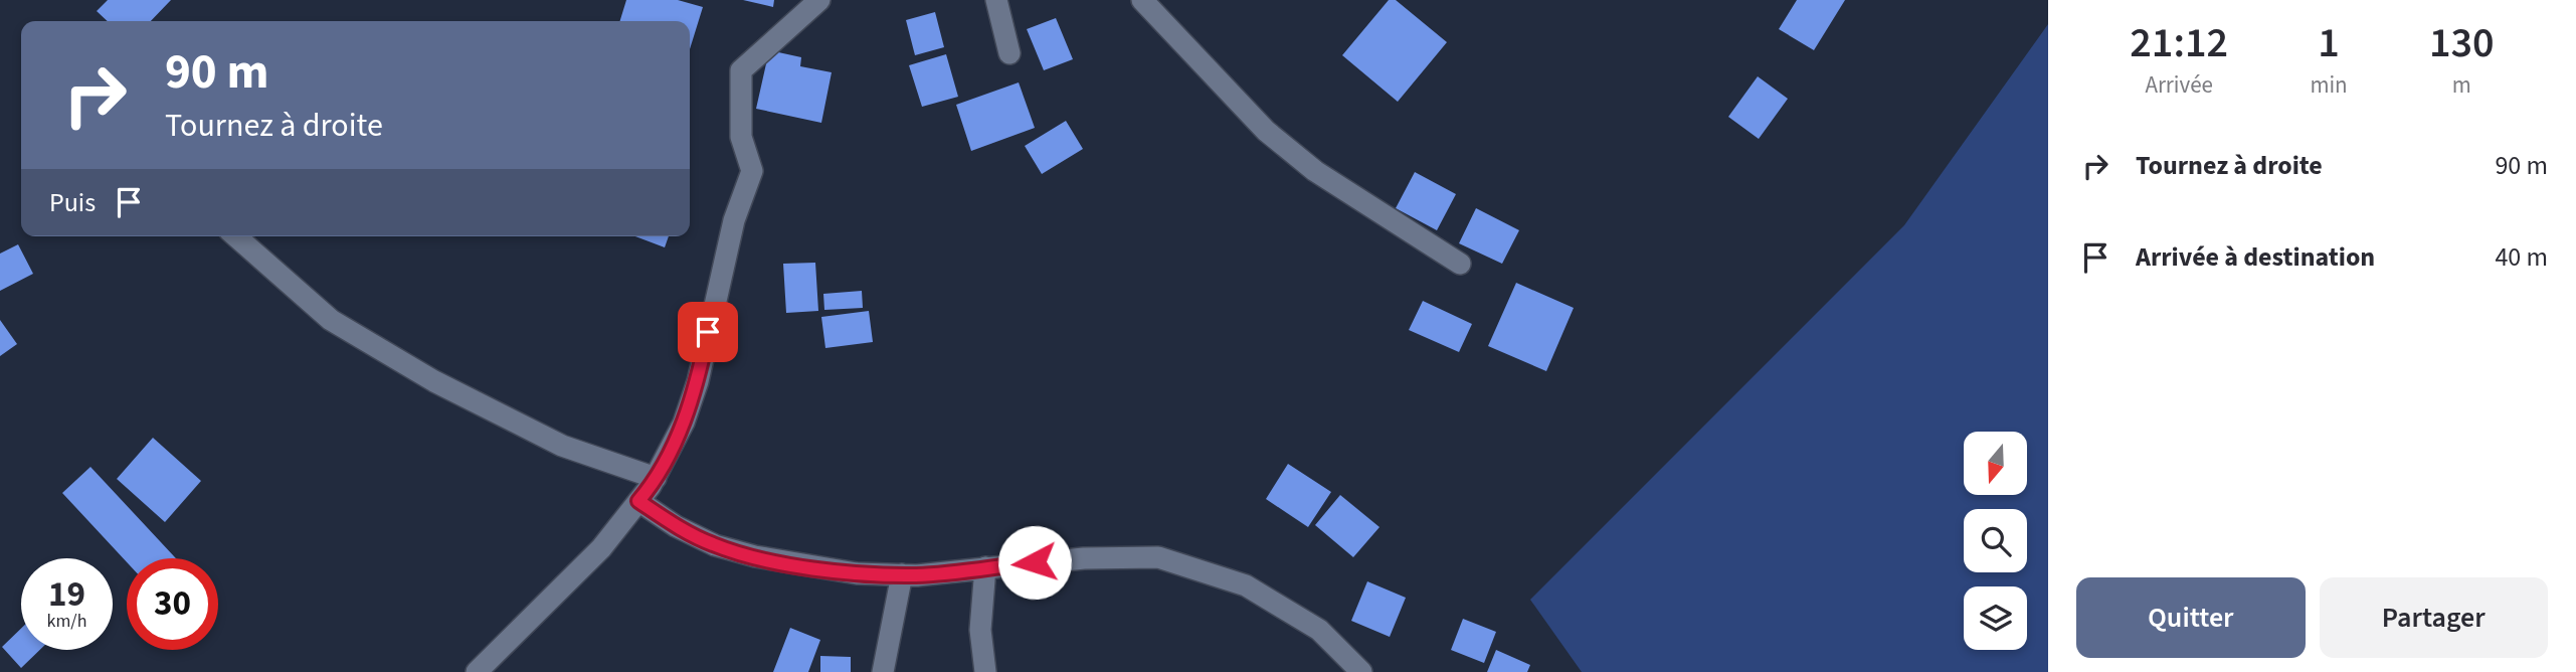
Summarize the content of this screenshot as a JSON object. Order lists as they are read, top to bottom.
{
  "north": "bottom",
  "page": {
    "eta": [
      "21:12",
      "Arrivée",
      "1",
      "min",
      "130",
      "m"
    ],
    "turn": ["90 m", "Tournez à droite"],
    "list": [
      {
        "name": "Tournez à droite",
        "value": "90 m"
      },
      {
        "name": "Arrivée à destination",
        "value": "40 m"
      }
    ],
    "then": "Puis",
    "speed": "19 km/h",
    "limit": "30",
    "buttons": ["Quitter", "Partager"]
  }
}
